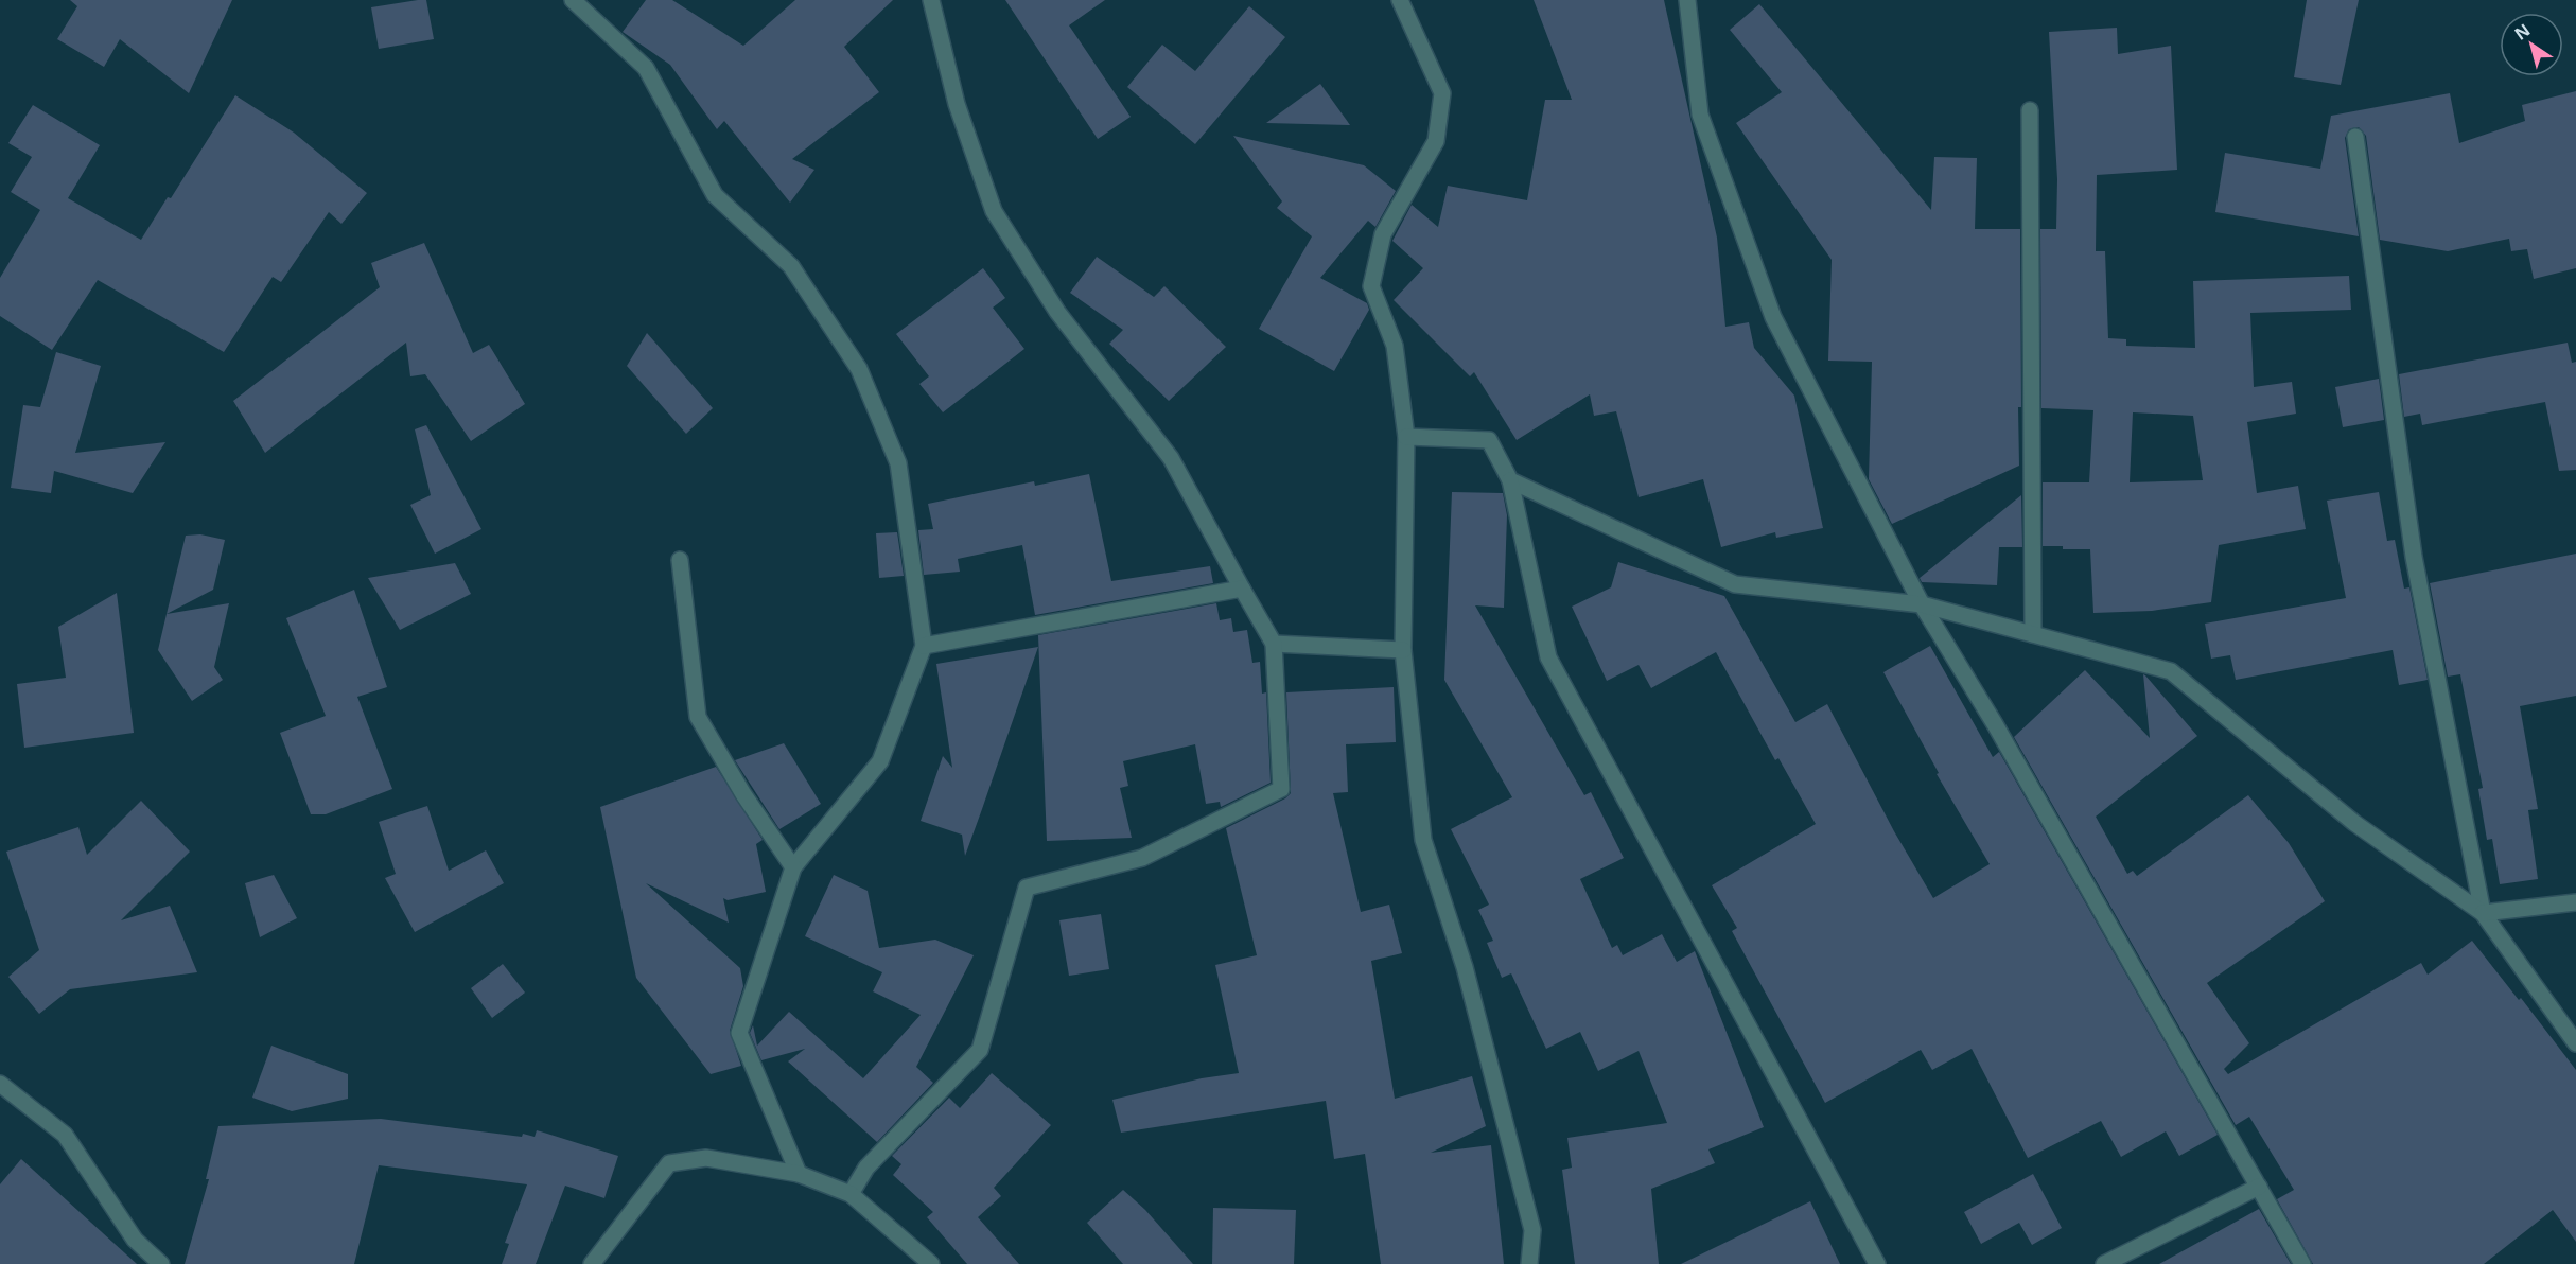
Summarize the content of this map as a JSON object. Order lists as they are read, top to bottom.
{
  "north": "top left"
}
